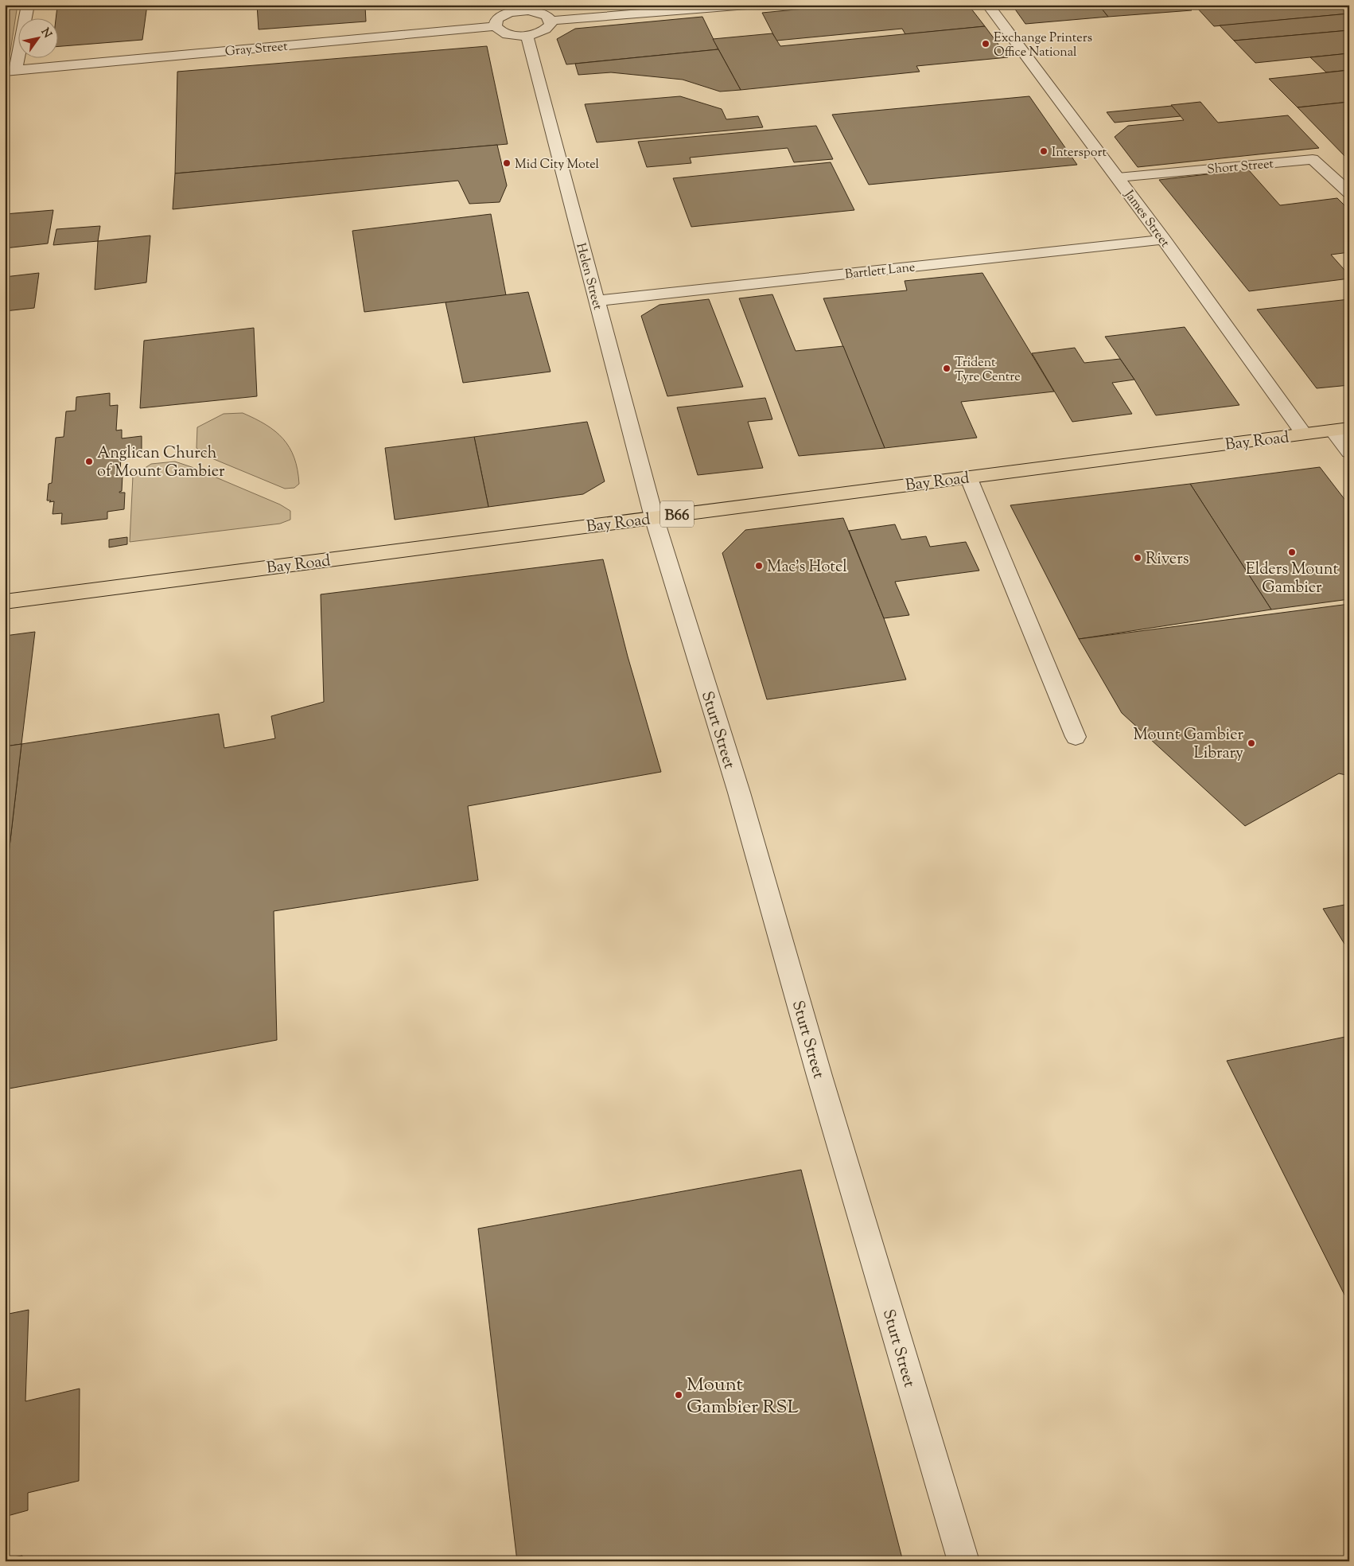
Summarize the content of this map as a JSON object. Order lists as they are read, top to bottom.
{
  "streets": {
    "main road": ["Bay Road", "B66"],
    "street": [
      "Gray Street",
      "Short Street",
      "James Street",
      "Bartlett Lane",
      "Helen Street",
      "Sturt Street"
    ]
  },
  "crossings": [
    ["Short Street", "James Street"],
    ["James Street", "Bartlett Lane"],
    ["James Street", "Bay Road"],
    ["Bartlett Lane", "Helen Street"],
    ["Helen Street", "Bay Road"],
    ["Helen Street", "Sturt Street"],
    ["Bay Road", "Sturt Street"]
  ],
  "places": [
    "Exchange Printers Office National",
    "Intersport",
    "Mid City Motel",
    "Trident Tyre Centre",
    "Anglican Church of Mount Gambier",
    "Elders Mount Gambier",
    "Rivers",
    "Mac's Hotel",
    "Mount Gambier Library",
    "Mount Gambier RSL"
  ],
  "north": "top right"
}
